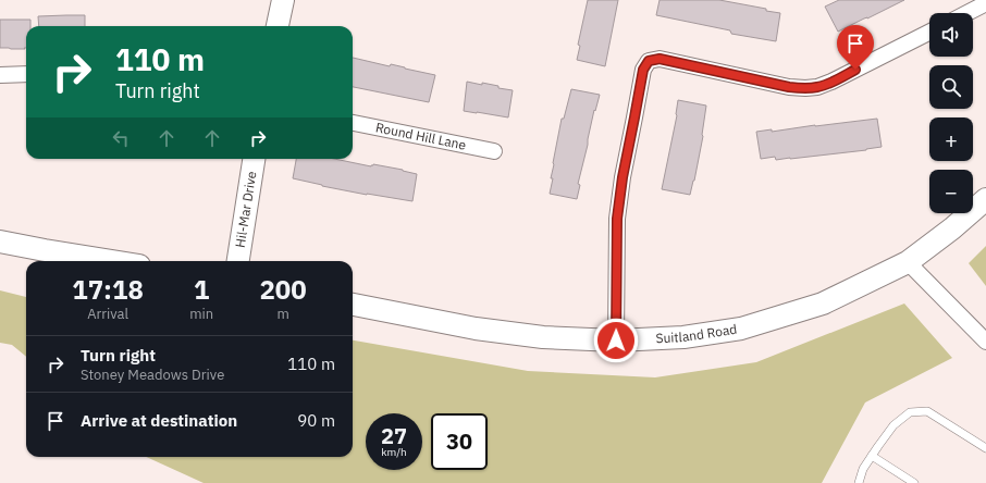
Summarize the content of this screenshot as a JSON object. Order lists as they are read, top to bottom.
{
  "streets": {
    "main road": ["Hil-Mar Drive", "Suitland Road"],
    "street": ["Round Hill Lane"]
  },
  "page": {
    "map_buttons": ["+", "−"],
    "turn": ["110 m", "Turn right"],
    "eta": [
      "17:18",
      "Arrival",
      "1",
      "min",
      "200",
      "m"
    ],
    "list": [
      {
        "name": "Turn right",
        "note": "Stoney Meadows Drive",
        "value": "110 m"
      },
      {
        "name": "Arrive at destination",
        "value": "90 m"
      }
    ],
    "speed": "27 km/h",
    "limit": "30"
  }
}
